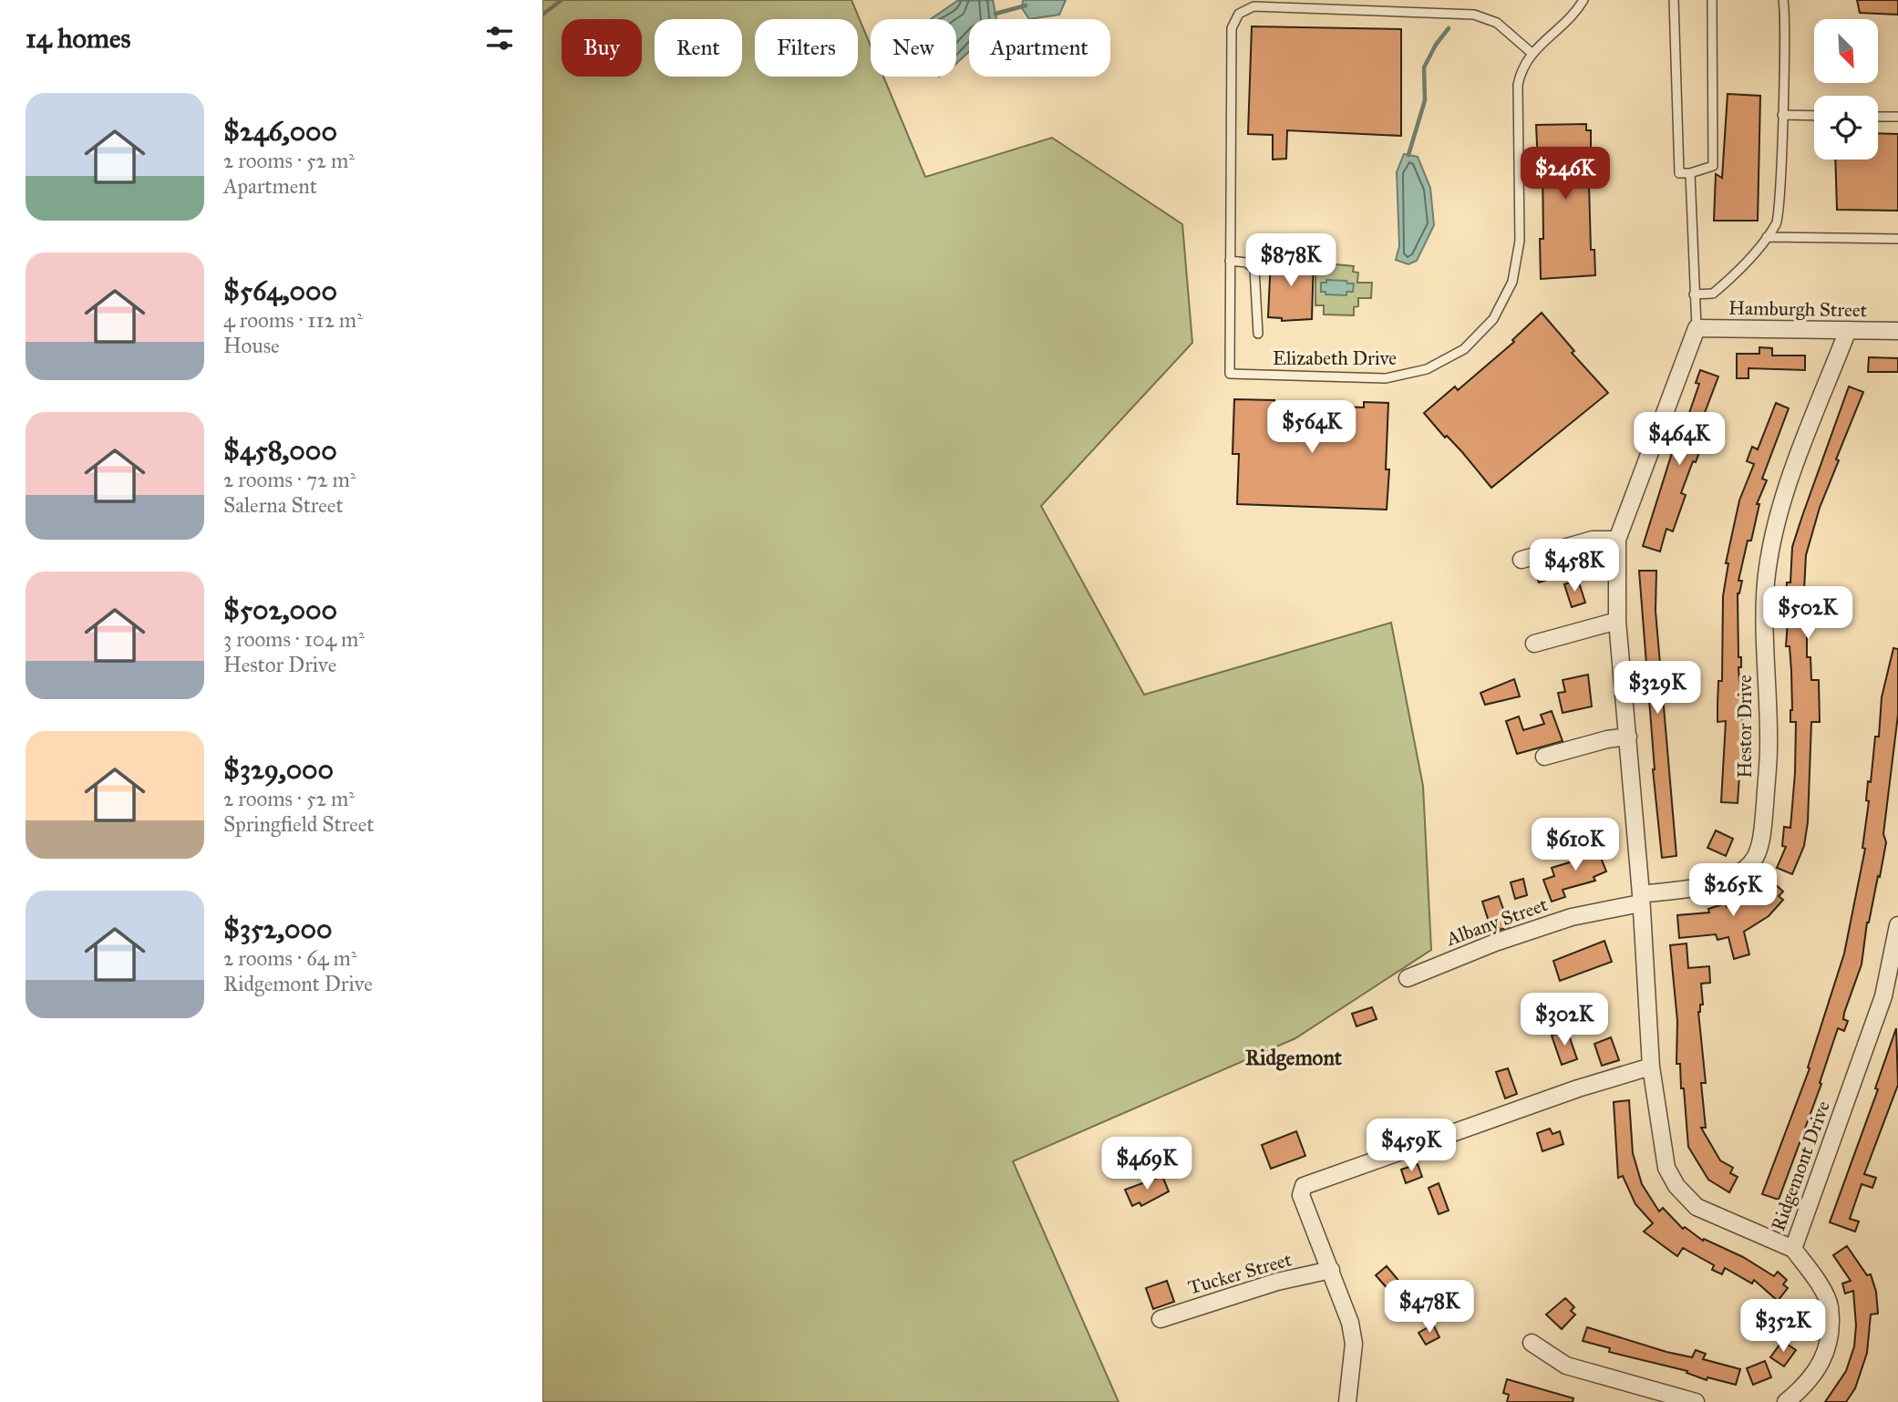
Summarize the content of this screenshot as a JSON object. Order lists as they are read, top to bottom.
{
  "streets": {
    "street": [
      "Hamburgh Street",
      "Hestor Drive",
      "Albany Street",
      "Ridgemont Drive",
      "Tucker Street"
    ],
    "lane": ["Elizabeth Drive"]
  },
  "crossings": [
    ["Hamburgh Street", "Hestor Drive"],
    ["Hestor Drive", "Albany Street"]
  ],
  "districts": ["Ridgemont"],
  "north": "bottom right",
  "page": {
    "heading": "14 homes",
    "chip": [
      "Buy",
      "Rent",
      "Filters",
      "New",
      "Apartment"
    ],
    "list": [
      {
        "name": "$246,000",
        "note": "2 rooms · 52 m² · Apartment"
      },
      {
        "name": "$564,000",
        "note": "4 rooms · 112 m² · House"
      },
      {
        "name": "$458,000",
        "note": "2 rooms · 72 m² · Salerna Street"
      },
      {
        "name": "$502,000",
        "note": "3 rooms · 104 m² · Hestor Drive"
      },
      {
        "name": "$329,000",
        "note": "2 rooms · 52 m² · Springfield Street"
      },
      {
        "name": "$352,000",
        "note": "2 rooms · 64 m² · Ridgemont Drive"
      }
    ],
    "price": [
      "$246K",
      "$878K",
      "$564K",
      "$464K",
      "$458K",
      "$502K",
      "$329K",
      "$610K",
      "$265K",
      "$302K",
      "$459K",
      "$469K",
      "$478K",
      "$352K"
    ]
  }
}
